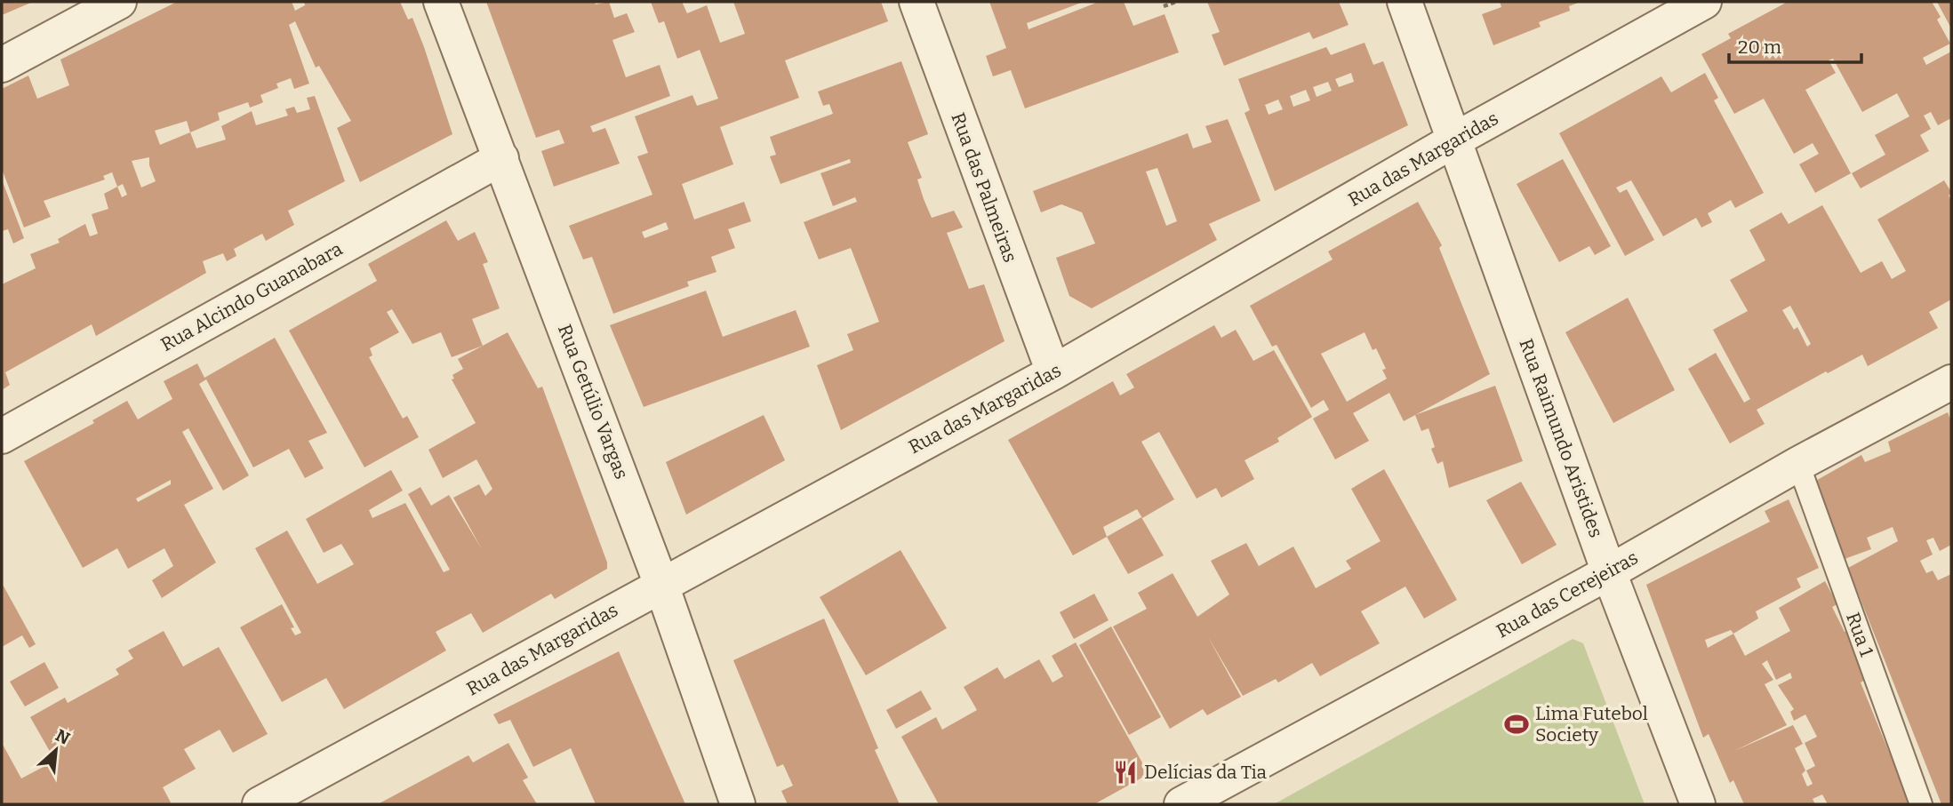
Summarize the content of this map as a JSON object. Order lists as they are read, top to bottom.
{
  "streets": {
    "street": [
      "Rua das Margaridas",
      "Rua das Palmeiras",
      "Rua Alcindo Guanabara",
      "Rua Getúlio Vargas",
      "Rua Raimundo Aristides",
      "Rua das Cerejeiras"
    ],
    "lane": ["Rua 1"]
  },
  "crossings": [
    ["Rua das Margaridas", "Rua das Palmeiras"],
    ["Rua das Margaridas", "Rua Getúlio Vargas"],
    ["Rua das Margaridas", "Rua Raimundo Aristides"],
    ["Rua Alcindo Guanabara", "Rua Getúlio Vargas"],
    ["Rua Raimundo Aristides", "Rua das Cerejeiras"],
    ["Rua das Cerejeiras", "Rua 1"]
  ],
  "places": {
    "sports": ["Lima Futebol Society"],
    "restaurant": ["Delícias da Tia"]
  },
  "scale_bar": "20 m",
  "north": "top right"
}
